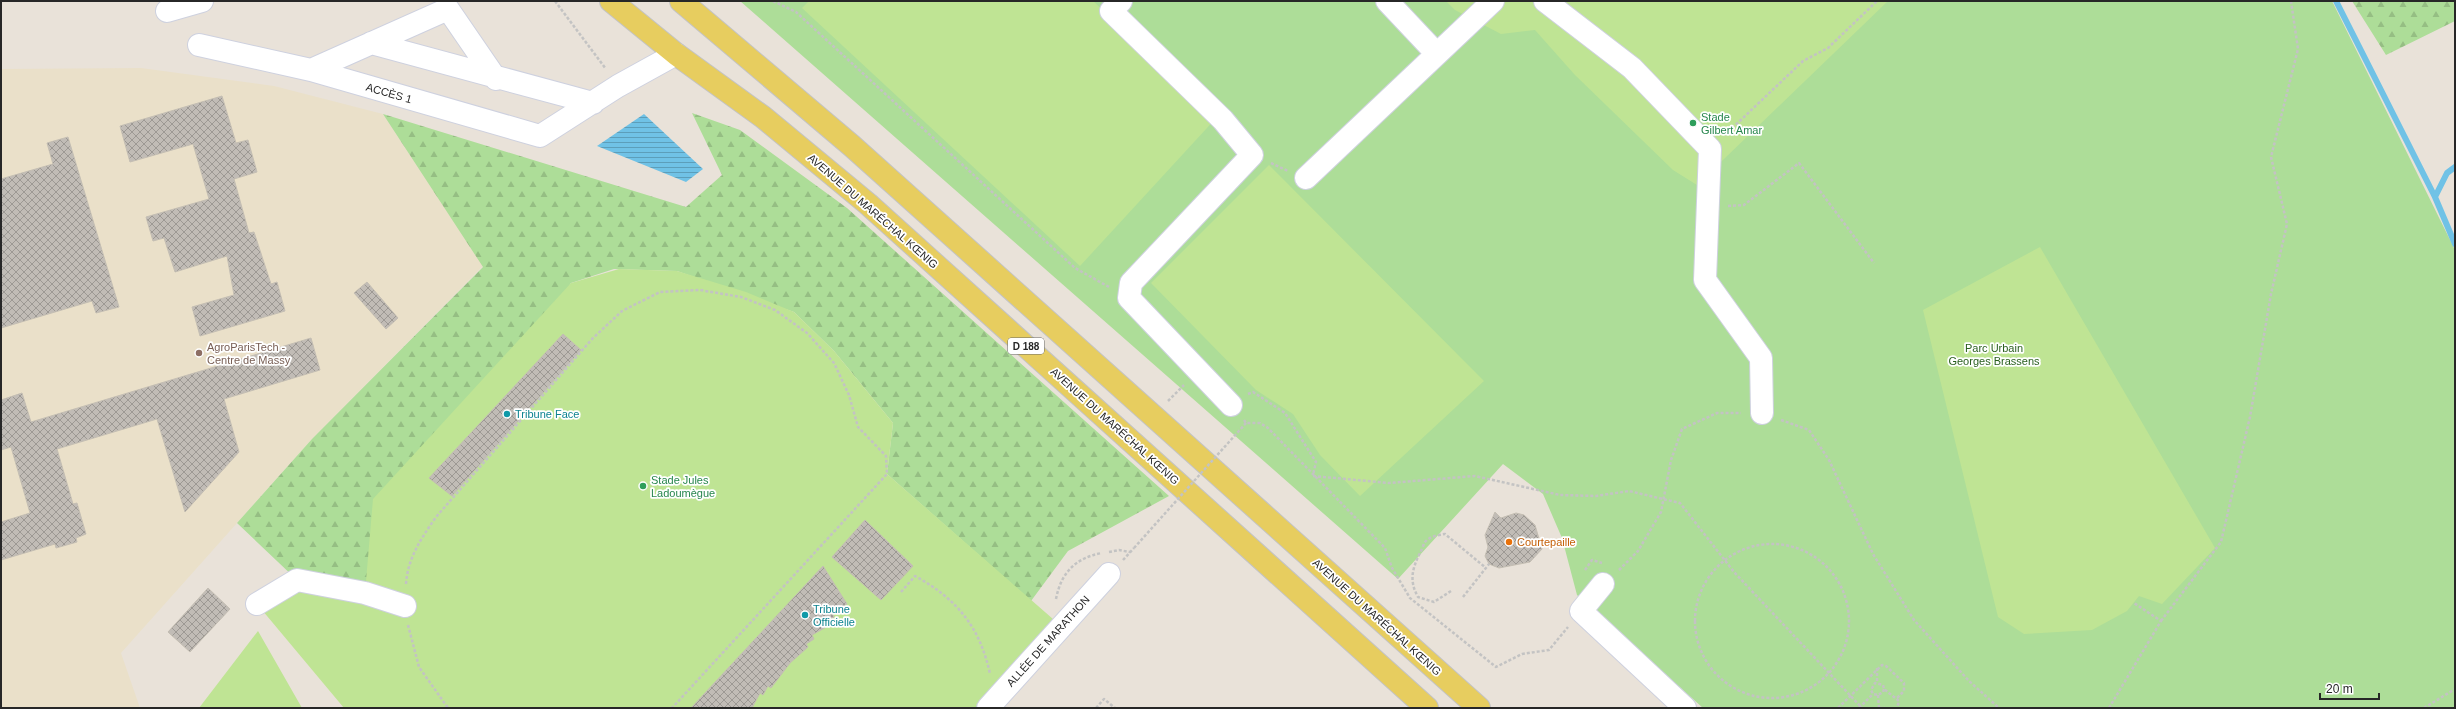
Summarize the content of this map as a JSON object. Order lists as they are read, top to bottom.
{
  "streets": {
    "main road": ["AVENUE DU MARÉCHAL KŒNIG", "D 188"],
    "lane": ["ACCÈS 1", "ALLÉE DE MARATHON"]
  },
  "crossings": [
    ["ACCÈS 1", "AVENUE DU MARÉCHAL KŒNIG"]
  ],
  "parks": ["Parc Urbain Georges Brassens"],
  "places": [
    "Stade Gilbert Amar",
    "AgroParisTech - Centre de Massy",
    "Tribune Face",
    "Stade Jules Ladoumègue",
    "Courtepaille",
    "Tribune Officielle"
  ],
  "scale_bar": "20 m"
}
